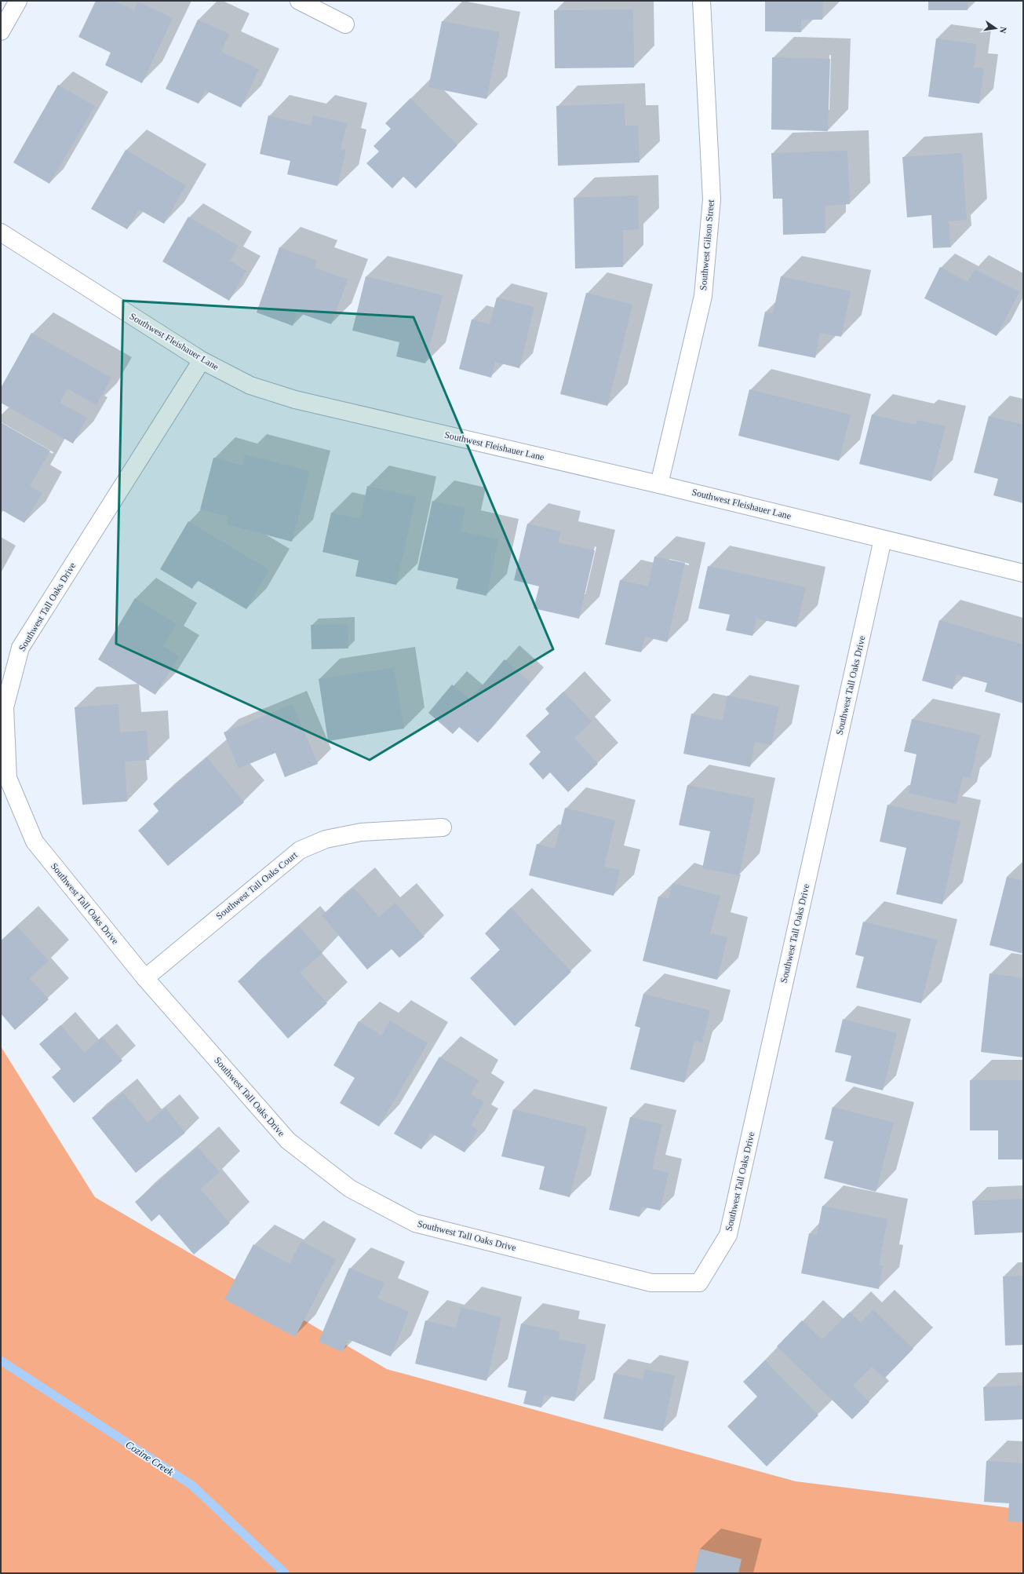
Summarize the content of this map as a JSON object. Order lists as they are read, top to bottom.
{
  "streets": {
    "street": [
      "Southwest Gilson Street",
      "Southwest Fleishauer Lane",
      "Southwest Tall Oaks Drive",
      "Southwest Tall Oaks Court"
    ]
  },
  "crossings": [
    ["Southwest Gilson Street", "Southwest Fleishauer Lane"],
    ["Southwest Fleishauer Lane", "Southwest Tall Oaks Drive"],
    ["Southwest Tall Oaks Drive", "Southwest Tall Oaks Court"]
  ],
  "water": ["Cozine Creek"],
  "north": "right"
}
